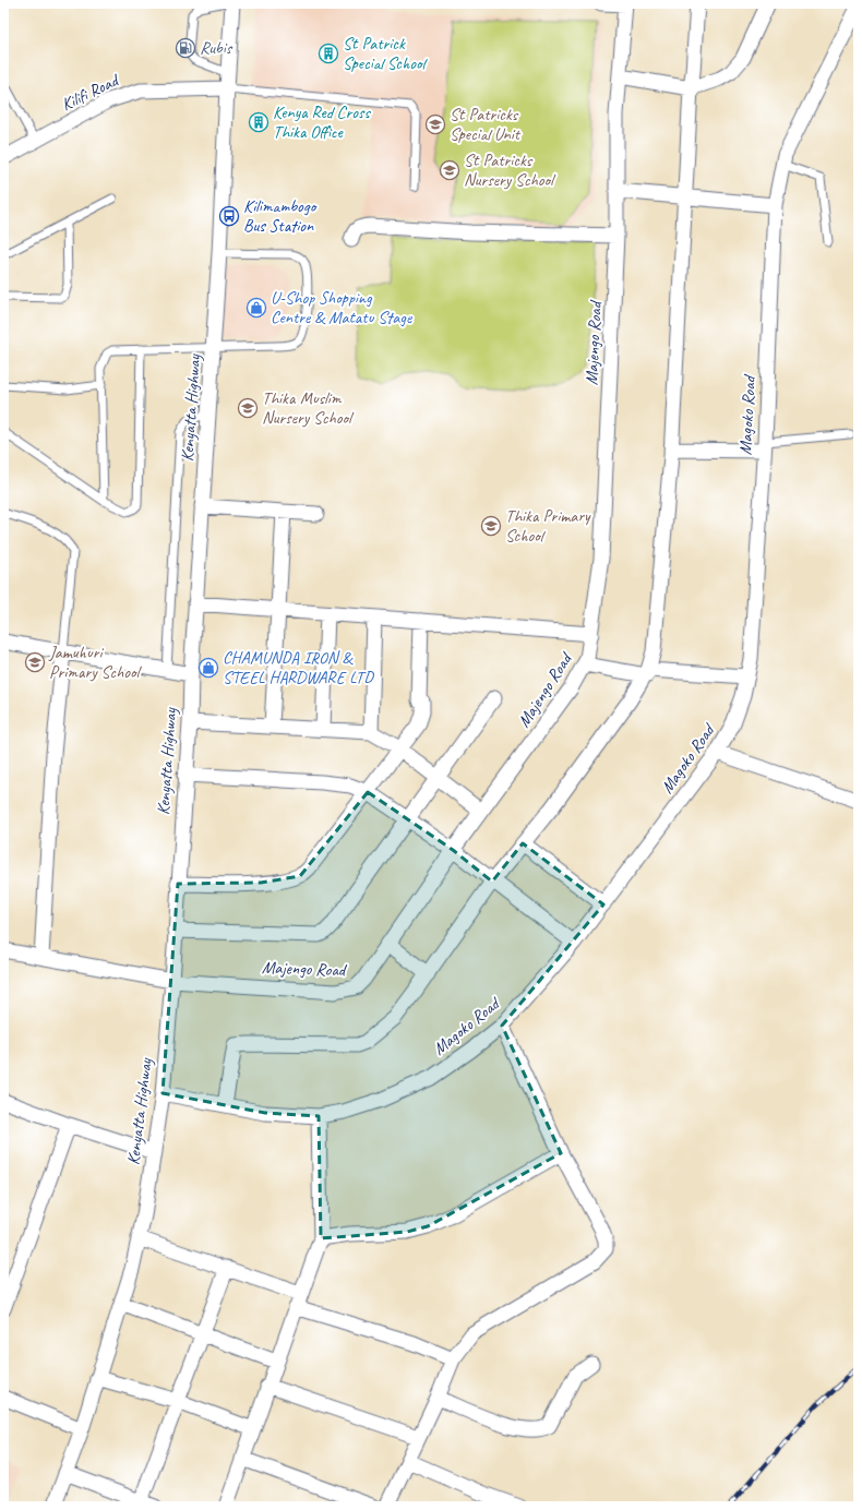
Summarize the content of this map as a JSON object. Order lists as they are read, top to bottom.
{
  "streets": {
    "street": [
      "Kilifi Road",
      "Majengo Road",
      "Kenyatta Highway",
      "Magoko Road"
    ]
  },
  "crossings": [
    ["Kilifi Road", "Kenyatta Highway"],
    ["Majengo Road", "Kenyatta Highway"],
    ["Kenyatta Highway", "Magoko Road"]
  ],
  "places": {
    "fuel station": ["Rubis"],
    "building": ["St Patrick Special School", "Kenya Red Cross Thika Office"],
    "school or university": [
      "St Patricks Special Unit",
      "St Patricks Nursery School",
      "Thika Muslim Nursery School",
      "Thika Primary School",
      "Jamuhuri Primary School"
    ],
    "bus stop": ["Kilimambogo Bus Station"],
    "shop": ["U-Shop Shopping Centre & Matatu Stage", "CHAMUNDA IRON & STEEL HARDWARE LTD"]
  }
}
